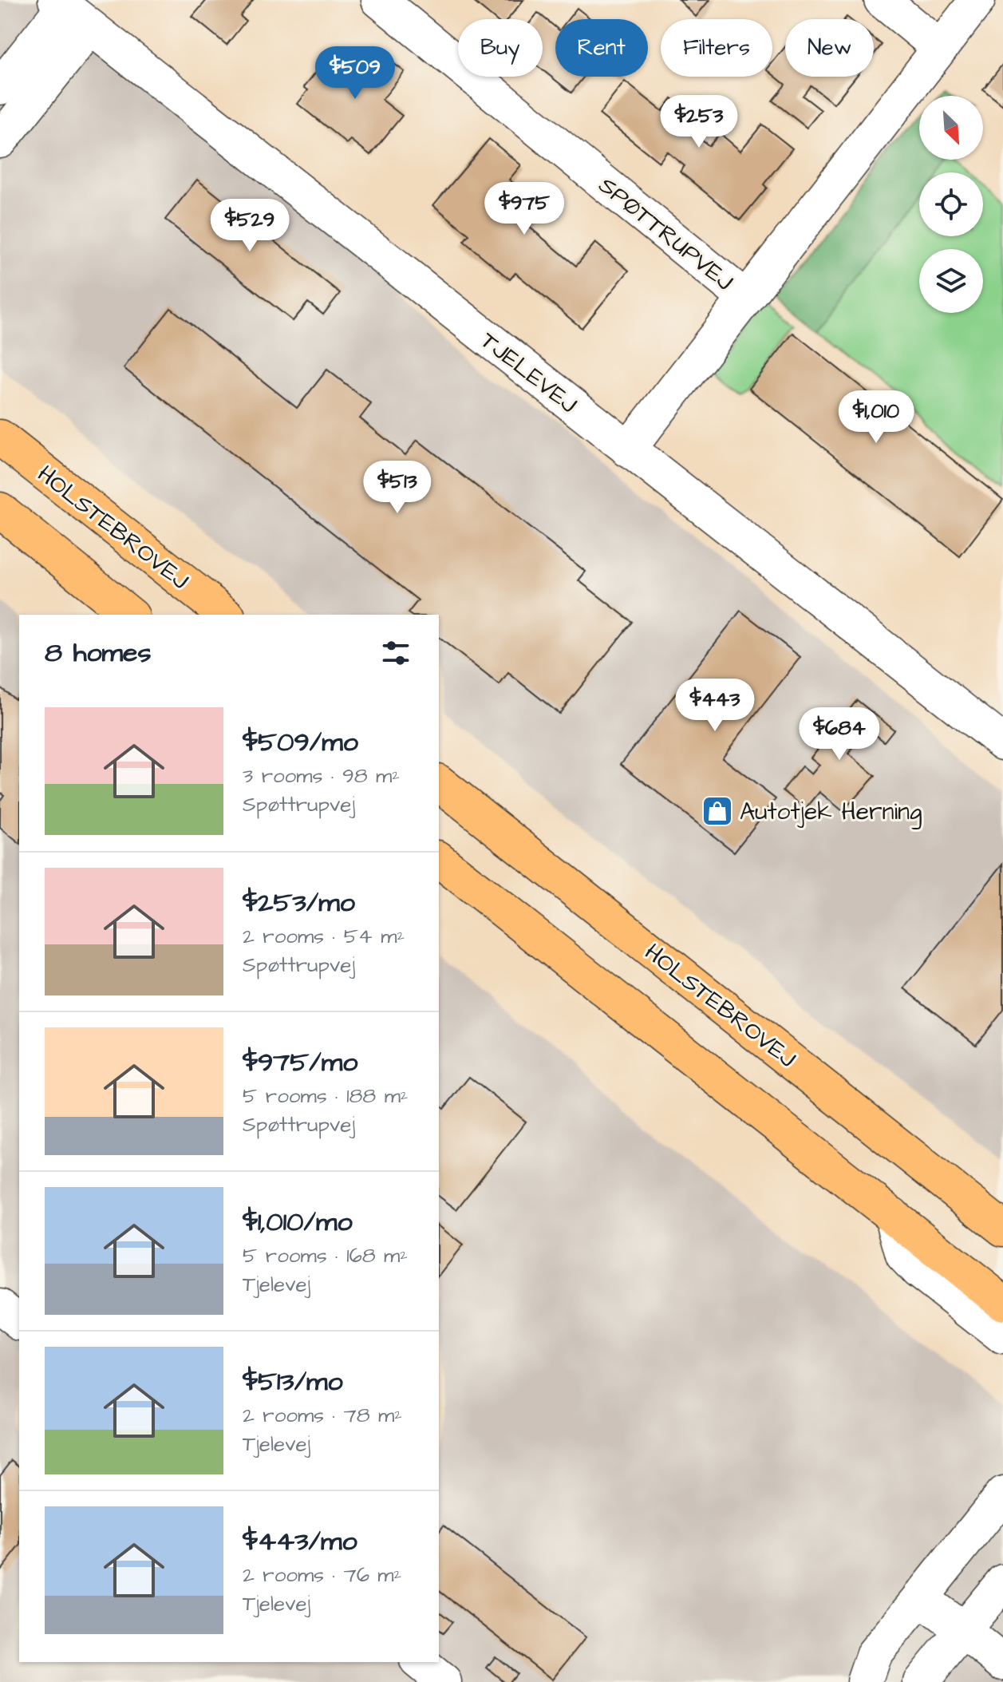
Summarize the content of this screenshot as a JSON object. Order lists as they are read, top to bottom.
{
  "streets": {
    "main road": ["HOLSTEBROVEJ"],
    "street": ["SPØTTRUPVEJ", "TJELEVEJ"]
  },
  "crossings": [
    ["SPØTTRUPVEJ", "TJELEVEJ"]
  ],
  "places": {
    "shop": ["Autotjek Herning"]
  },
  "north": "bottom right",
  "page": {
    "chip": [
      "Buy",
      "Rent",
      "Filters",
      "New"
    ],
    "price": [
      "$509",
      "$253",
      "$975",
      "$529",
      "$1,010",
      "$513",
      "$443",
      "$684"
    ],
    "heading": "8 homes",
    "list": [
      {
        "name": "$509/mo",
        "note": "3 rooms · 98 m² · Spøttrupvej"
      },
      {
        "name": "$253/mo",
        "note": "2 rooms · 54 m² · Spøttrupvej"
      },
      {
        "name": "$975/mo",
        "note": "5 rooms · 188 m² · Spøttrupvej"
      },
      {
        "name": "$1,010/mo",
        "note": "5 rooms · 168 m² · Tjelevej"
      },
      {
        "name": "$513/mo",
        "note": "2 rooms · 78 m² · Tjelevej"
      },
      {
        "name": "$443/mo",
        "note": "2 rooms · 76 m² · Tjelevej"
      }
    ]
  }
}
